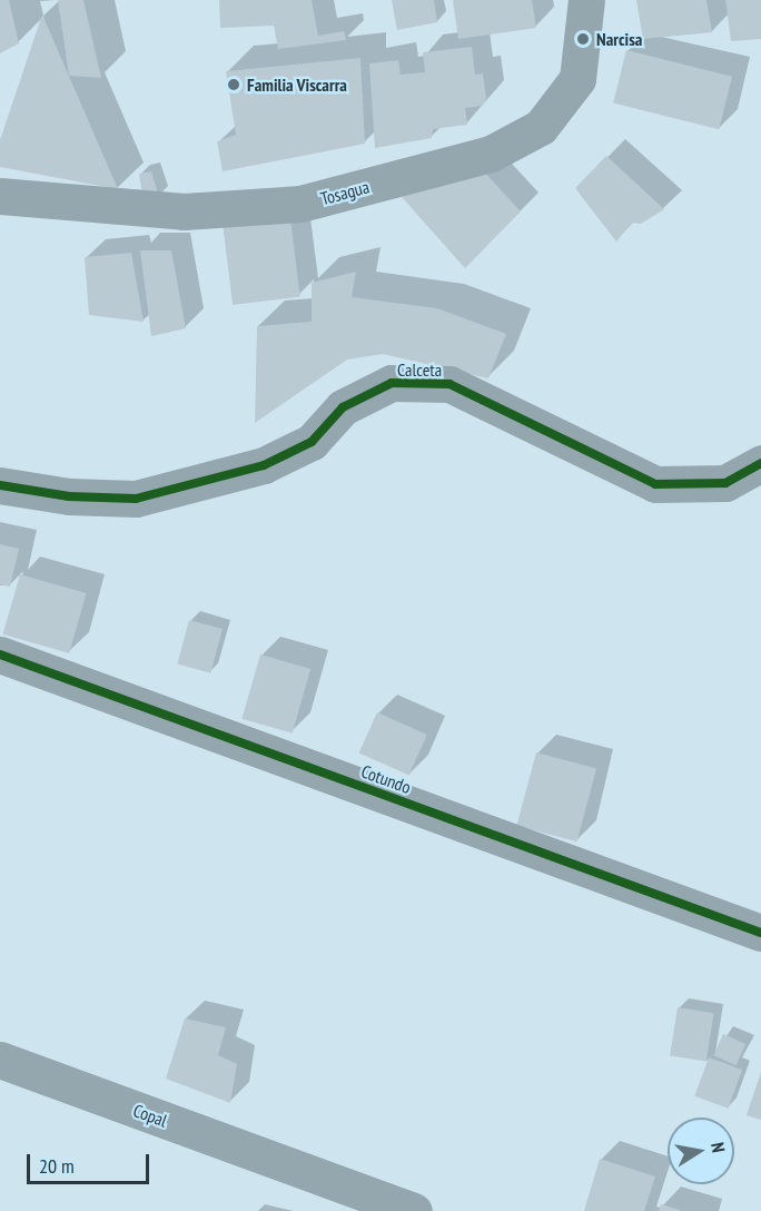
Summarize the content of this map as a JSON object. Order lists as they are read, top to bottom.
{
  "streets": {
    "street": [
      "Tosagua",
      "Calceta",
      "Cotundo",
      "Copal"
    ]
  },
  "places": ["Narcisa", "Familia Viscarra"],
  "scale_bar": "20 m",
  "north": "right"
}
